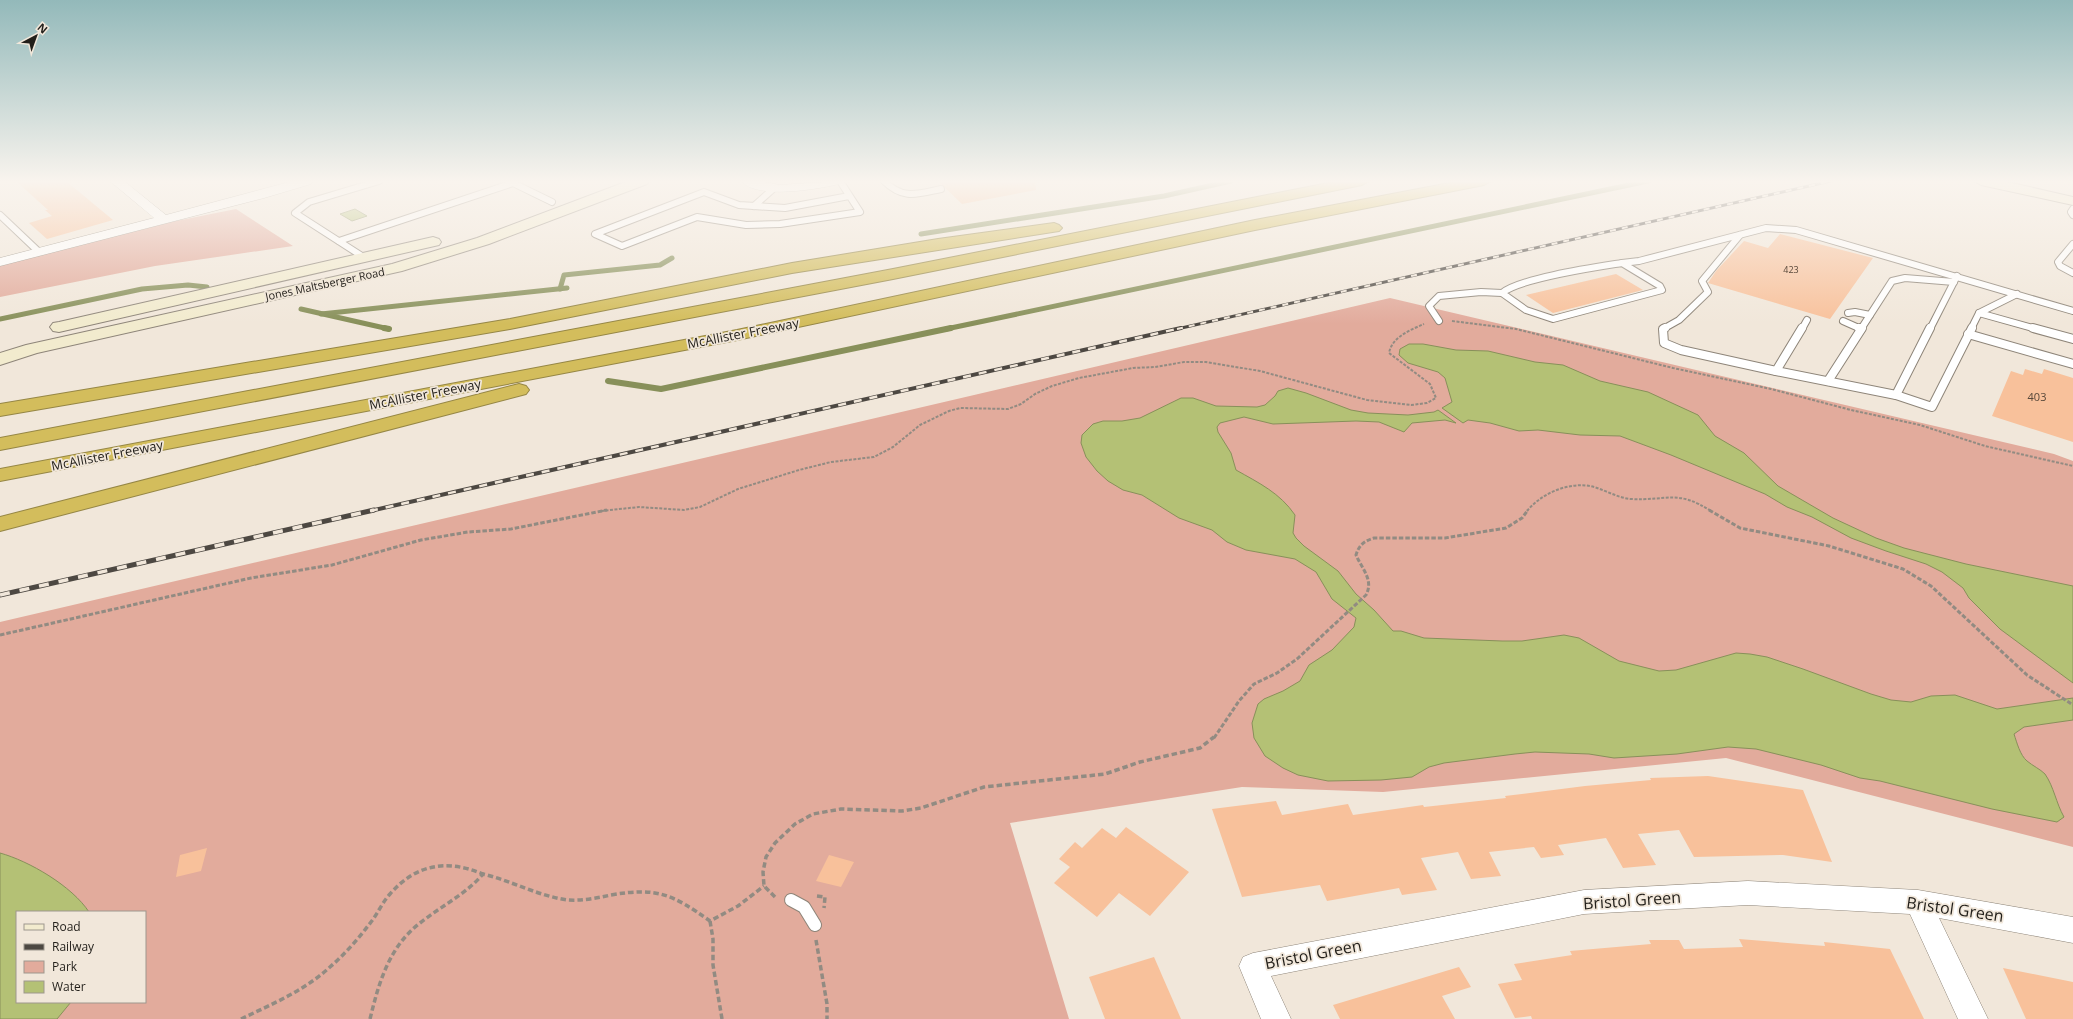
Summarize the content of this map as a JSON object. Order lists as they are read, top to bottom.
{
  "streets": {
    "highway": ["McAllister Freeway"],
    "main road": ["Jones Maltsberger Road"],
    "street": ["Bristol Green"]
  },
  "house_numbers": ["423", "403"],
  "legend": [
    "Road",
    "Railway",
    "Park",
    "Water"
  ],
  "north": "top right"
}
